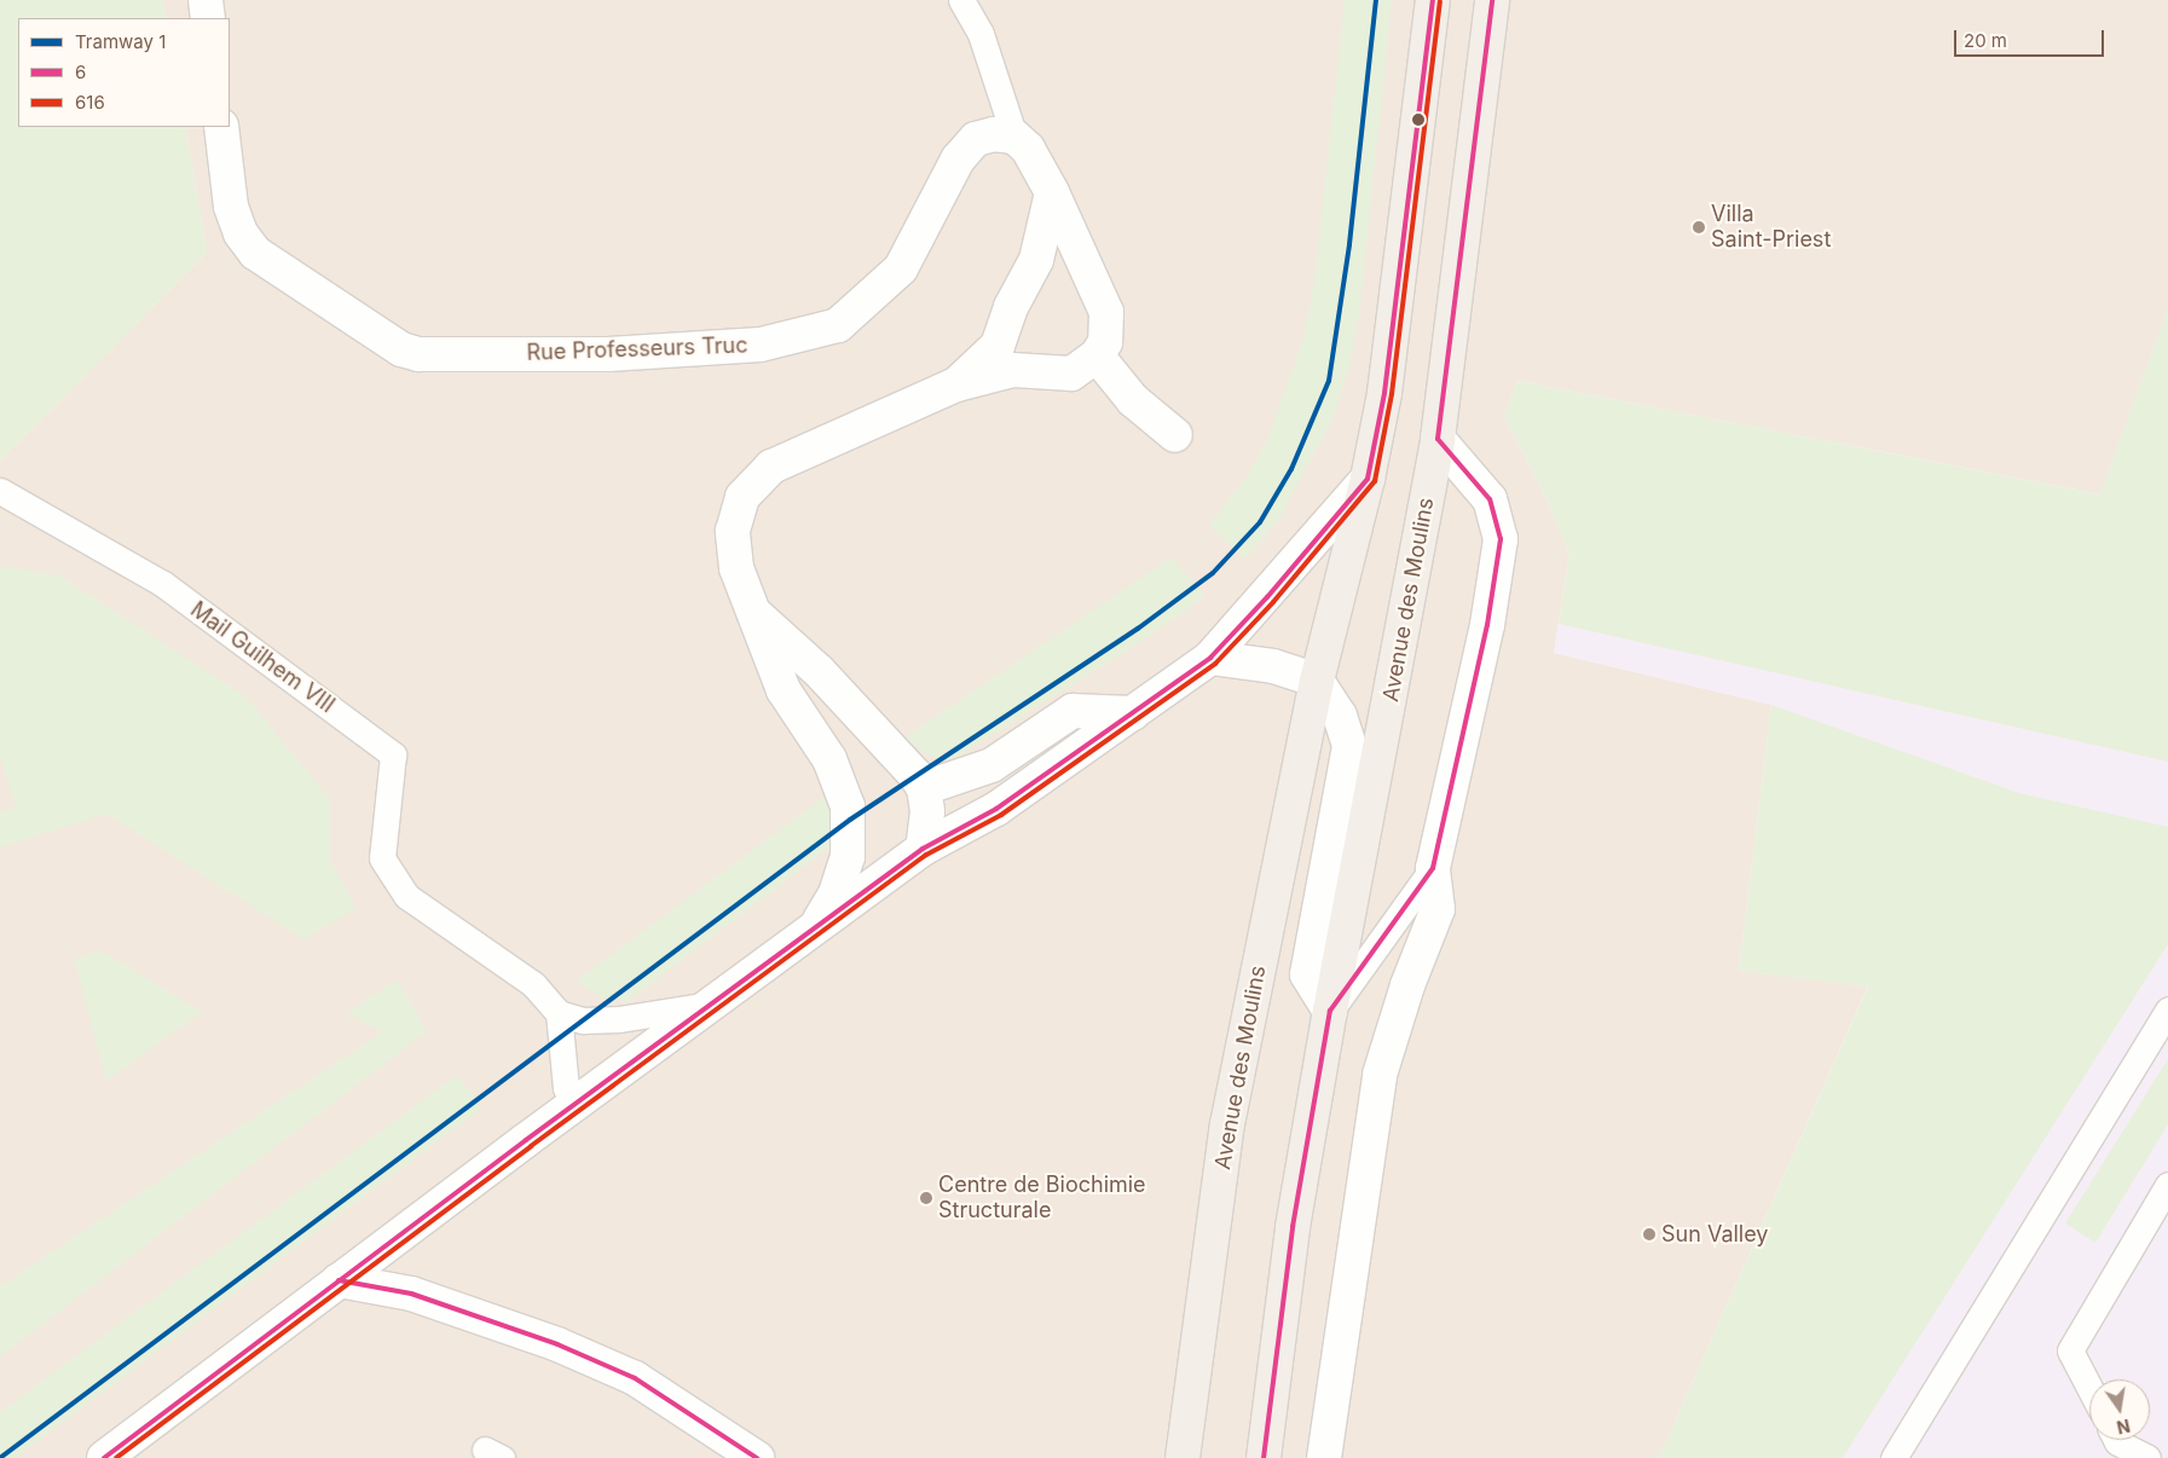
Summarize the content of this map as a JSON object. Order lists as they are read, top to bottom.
{
  "streets": {
    "main road": ["Avenue des Moulins"],
    "street": ["Rue Professeurs Truc"],
    "lane": ["Mail Guilhem VIII"]
  },
  "places": ["Villa Saint-Priest", "Centre de Biochimie Structurale", "Sun Valley"],
  "lines": ["tram line 1", "transit line 6", "transit line 616"],
  "legend": ["Tramway 1", "6", "616"],
  "scale_bar": "20 m",
  "north": "bottom"
}
